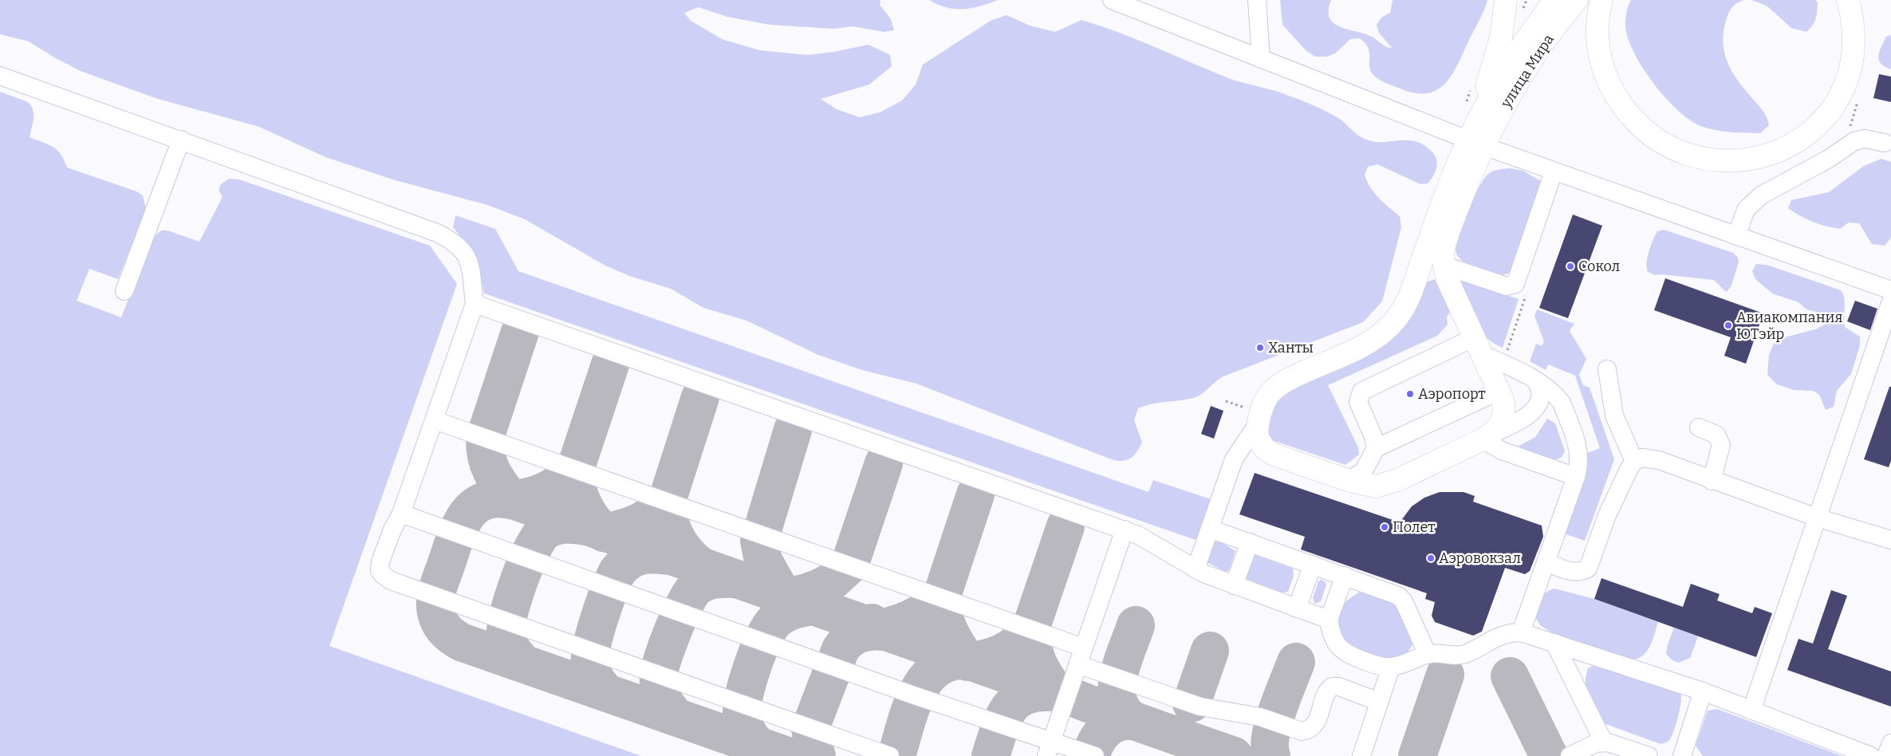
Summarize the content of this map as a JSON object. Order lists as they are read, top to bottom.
{
  "streets": {
    "main road": ["улица Мира"]
  },
  "places": [
    "Сокол",
    "Авиакомпания ЮТэйр",
    "Ханты",
    "Аэропорт",
    "Полет",
    "Аэровокзал"
  ]
}
